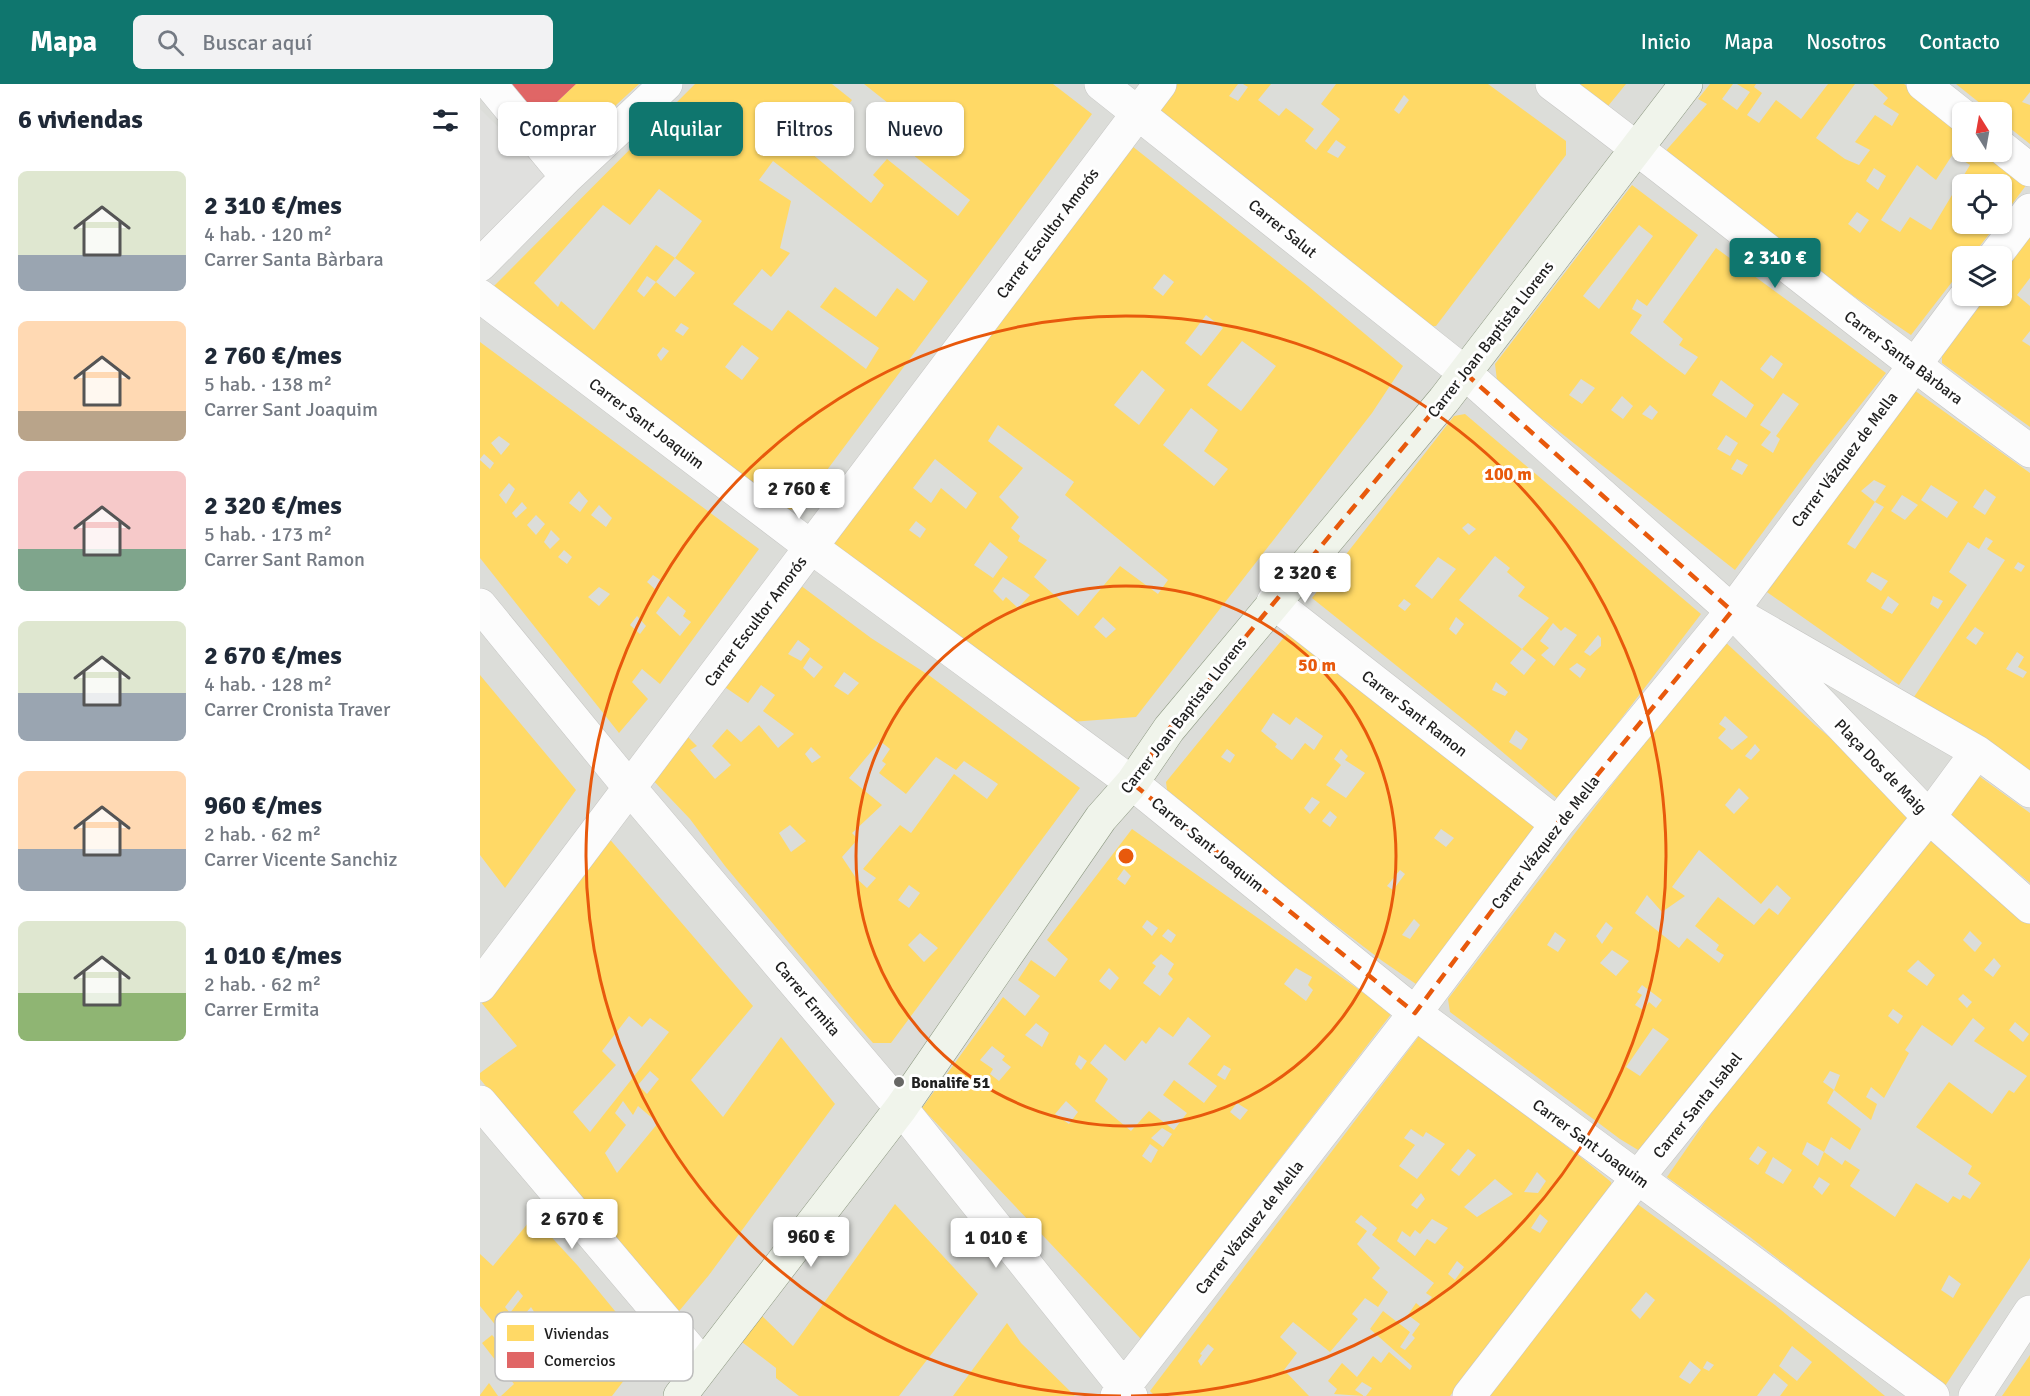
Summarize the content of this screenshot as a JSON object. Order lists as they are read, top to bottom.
{
  "streets": {
    "street": [
      "Carrer Salut",
      "Carrer Escultor Amorós",
      "Carrer Joan Baptista Llorens",
      "Carrer Santa Bàrbara",
      "Carrer Sant Joaquim",
      "Carrer Vázquez de Mella",
      "Carrer Sant Ramon",
      "Plaça Dos de Maig",
      "Carrer Ermita",
      "Carrer Santa Isabel"
    ]
  },
  "crossings": [
    ["Carrer Salut", "Carrer Escultor Amorós"],
    ["Carrer Salut", "Carrer Joan Baptista Llorens"],
    ["Carrer Salut", "Plaça Dos de Maig"],
    ["Carrer Escultor Amorós", "Carrer Sant Joaquim"],
    ["Carrer Escultor Amorós", "Carrer Ermita"],
    ["Carrer Joan Baptista Llorens", "Carrer Santa Bàrbara"],
    ["Carrer Joan Baptista Llorens", "Carrer Sant Joaquim"],
    ["Carrer Joan Baptista Llorens", "Carrer Sant Ramon"],
    ["Carrer Joan Baptista Llorens", "Plaça Dos de Maig"],
    ["Carrer Joan Baptista Llorens", "Carrer Ermita"],
    ["Carrer Santa Bàrbara", "Carrer Vázquez de Mella"],
    ["Carrer Sant Joaquim", "Carrer Vázquez de Mella"],
    ["Carrer Sant Joaquim", "Carrer Santa Isabel"],
    ["Carrer Vázquez de Mella", "Carrer Sant Ramon"],
    ["Carrer Vázquez de Mella", "Plaça Dos de Maig"],
    ["Carrer Vázquez de Mella", "Carrer Ermita"],
    ["Plaça Dos de Maig", "Carrer Santa Isabel"]
  ],
  "places": ["Bonalife 51"],
  "legend": ["Viviendas", "Comercios"],
  "north": "top",
  "page": {
    "header": "Mapa",
    "search": "Buscar aquí",
    "nav": [
      "Inicio",
      "Mapa",
      "Nosotros",
      "Contacto"
    ],
    "heading": "6 viviendas",
    "chip": [
      "Comprar",
      "Alquilar",
      "Filtros",
      "Nuevo"
    ],
    "list": [
      {
        "name": "2 310 €/mes",
        "note": "4 hab. · 120 m² · Carrer Santa Bàrbara"
      },
      {
        "name": "2 760 €/mes",
        "note": "5 hab. · 138 m² · Carrer Sant Joaquim"
      },
      {
        "name": "2 320 €/mes",
        "note": "5 hab. · 173 m² · Carrer Sant Ramon"
      },
      {
        "name": "2 670 €/mes",
        "note": "4 hab. · 128 m² · Carrer Cronista Traver"
      },
      {
        "name": "960 €/mes",
        "note": "2 hab. · 62 m² · Carrer Vicente Sanchiz"
      },
      {
        "name": "1 010 €/mes",
        "note": "2 hab. · 62 m² · Carrer Ermita"
      }
    ],
    "price": [
      "2 310 €",
      "2 760 €",
      "2 320 €",
      "2 670 €",
      "960 €",
      "1 010 €"
    ]
  },
  "rings": ["100 m", "50 m"]
}
